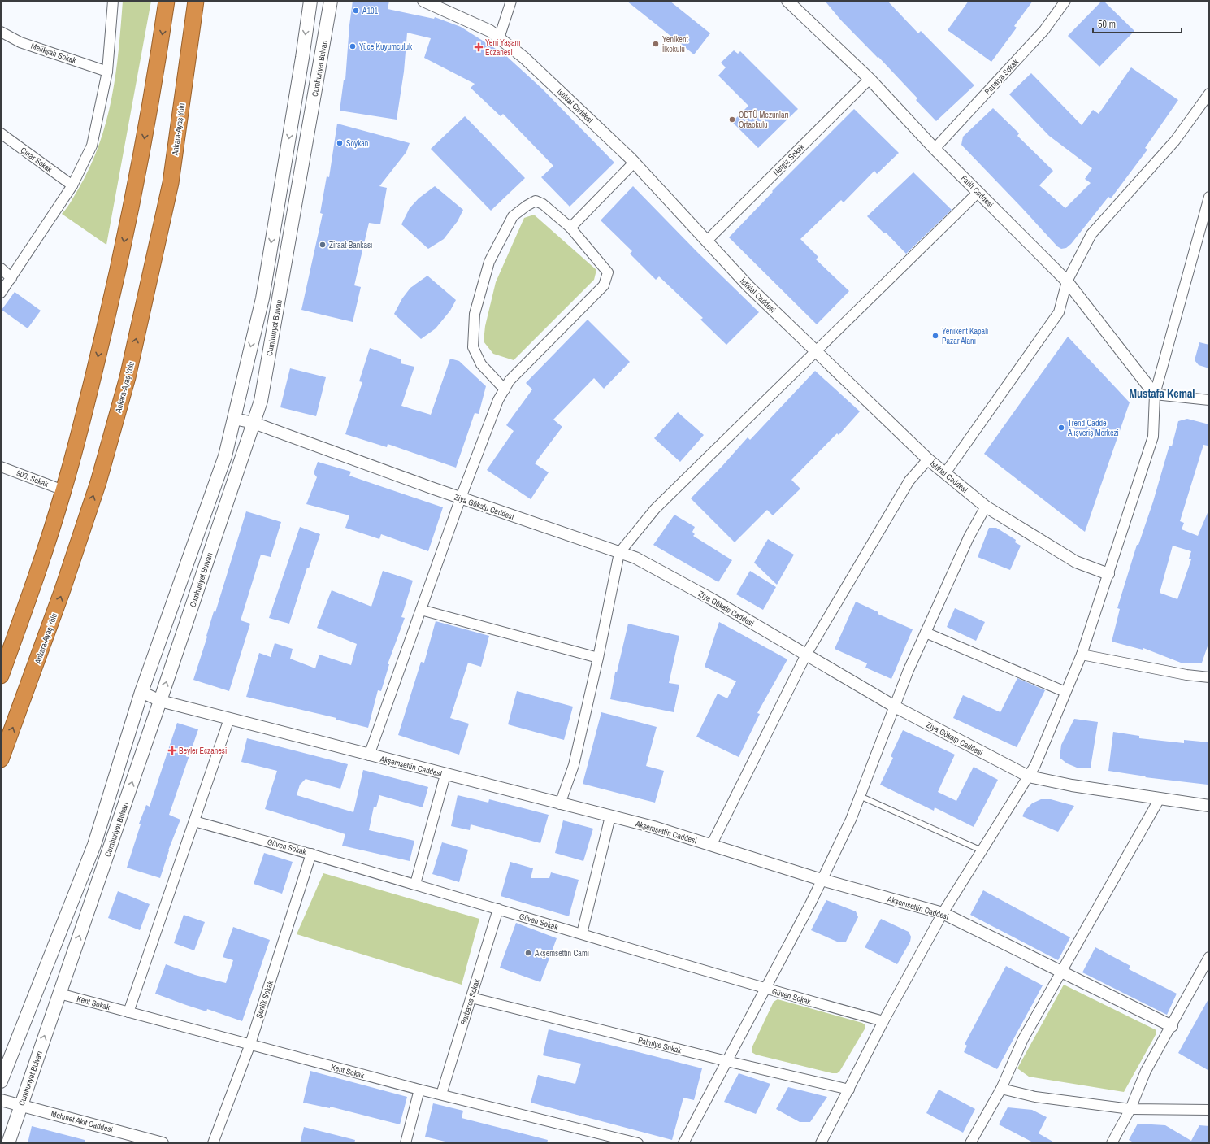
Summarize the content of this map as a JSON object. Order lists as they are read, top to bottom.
{
  "streets": {
    "highway": ["Ankara-Ayaş Yolu"],
    "main road": ["Cumhuriyet Bulvarı"],
    "street": [
      "Melikşah Sokak",
      "Papatya Sokak",
      "İstiklal Caddesi",
      "Çınar Sokak",
      "Nergiz Sokak",
      "Fatih Caddesi",
      "903. Sokak",
      "Ziya Gökalp Caddesi",
      "Akşemsettin Caddesi",
      "Güven Sokak",
      "Şenlik Sokak",
      "Barbaros Sokak",
      "Kent Sokak",
      "Palmiye Sokak",
      "Mehmet Akif Caddesi"
    ]
  },
  "crossings": [
    ["Cumhuriyet Bulvarı", "Ziya Gökalp Caddesi"],
    ["Cumhuriyet Bulvarı", "Akşemsettin Caddesi"],
    ["Cumhuriyet Bulvarı", "Kent Sokak"],
    ["Cumhuriyet Bulvarı", "Mehmet Akif Caddesi"],
    ["Papatya Sokak", "Fatih Caddesi"],
    ["İstiklal Caddesi", "Nergiz Sokak"],
    ["Nergiz Sokak", "Fatih Caddesi"],
    ["Güven Sokak", "Şenlik Sokak"],
    ["Güven Sokak", "Barbaros Sokak"],
    ["Şenlik Sokak", "Kent Sokak"],
    ["Barbaros Sokak", "Kent Sokak"],
    ["Barbaros Sokak", "Palmiye Sokak"]
  ],
  "districts": ["Mustafa Kemal"],
  "places": {
    "other": [
      "A101",
      "Yenikent İlkokulu",
      "Yüce Kuyumculuk",
      "ODTÜ Mezunları Ortaokulu",
      "Soykan",
      "Ziraat Bankası",
      "Yenikent Kapalı Pazar Alanı",
      "Trend Cadde Alışveriş Merkezi",
      "Akşemsettin Cami"
    ],
    "health": ["Yeni Yaşam Eczanesi", "Beyler Eczanesi"]
  },
  "scale_bar": "50 m"
}
